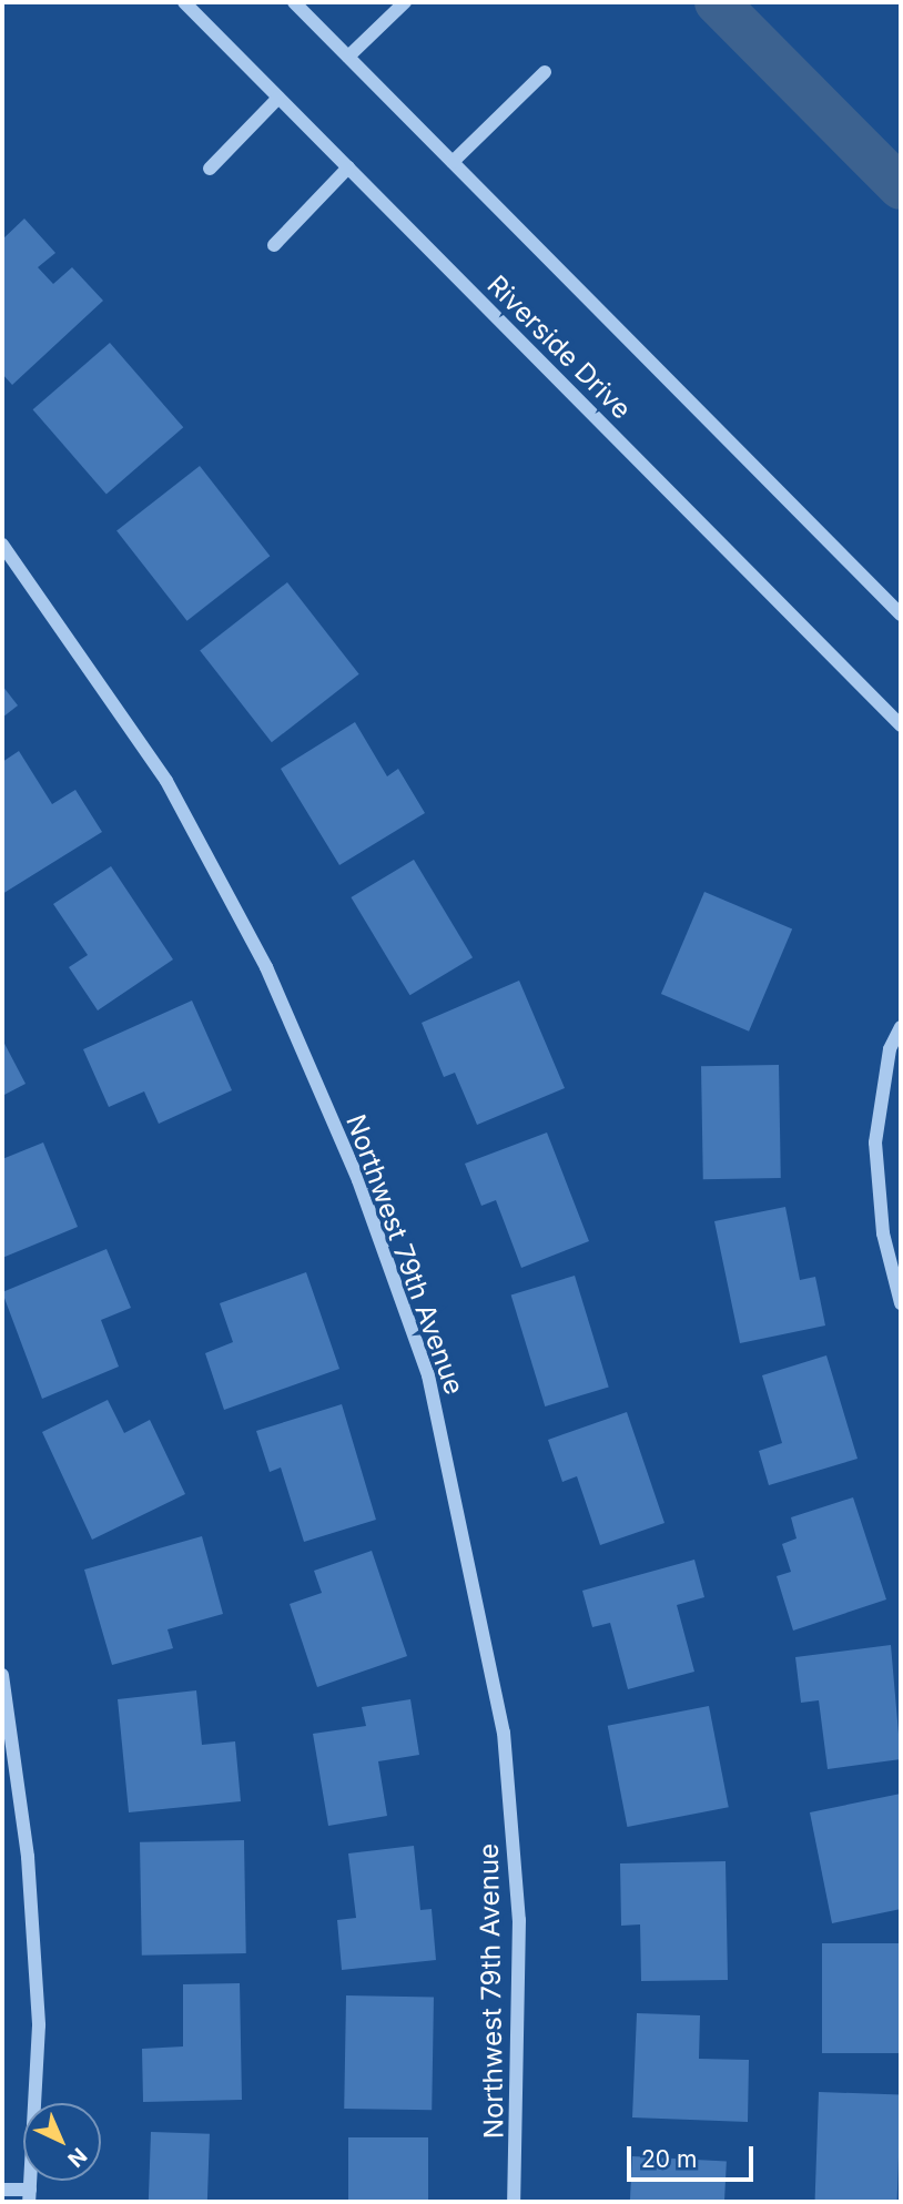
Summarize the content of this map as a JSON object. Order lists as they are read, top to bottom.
{
  "streets": {
    "street": ["Riverside Drive", "Northwest 79th Avenue"]
  },
  "scale_bar": "20 m",
  "north": "bottom right"
}
